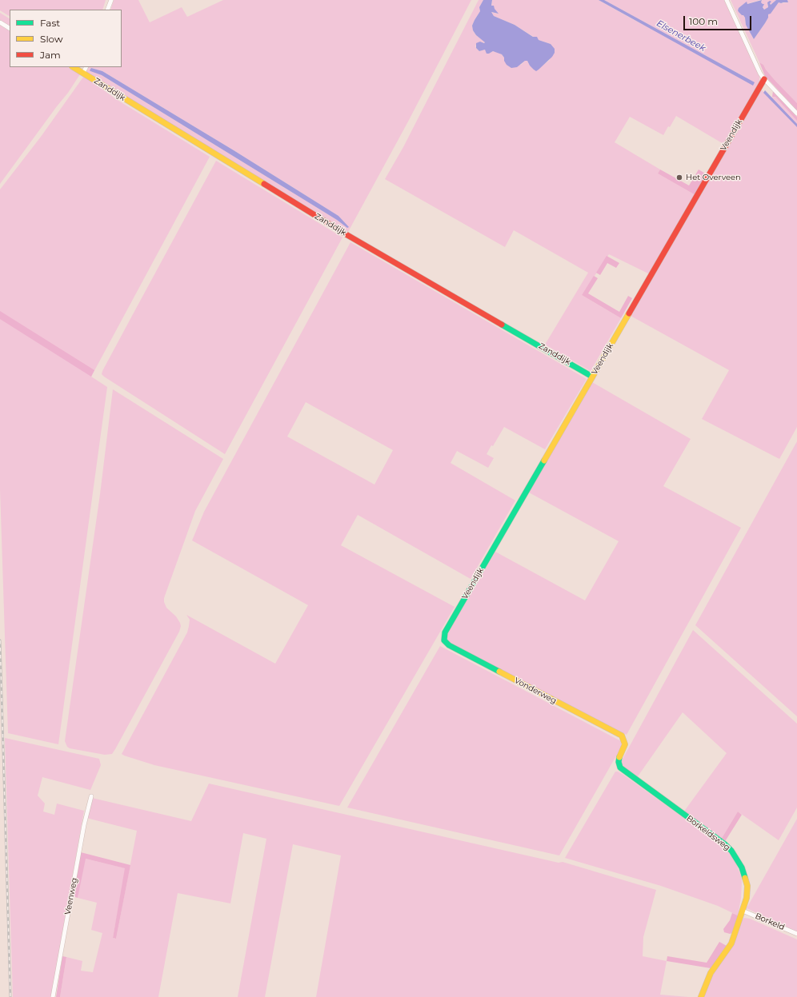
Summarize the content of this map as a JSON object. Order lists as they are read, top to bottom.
{
  "streets": {
    "street": [
      "Zanddijk",
      "Veendijk",
      "Vonderweg",
      "Borkeldsweg",
      "Veenweg",
      "Borkeld"
    ]
  },
  "crossings": [
    ["Zanddijk", "Veendijk"],
    ["Veendijk", "Vonderweg"],
    ["Vonderweg", "Borkeldsweg"],
    ["Borkeldsweg", "Borkeld"]
  ],
  "water": ["Elsenerbeek"],
  "places": ["Het Overveen"],
  "legend": ["Fast", "Slow", "Jam"],
  "scale_bar": "100 m"
}
